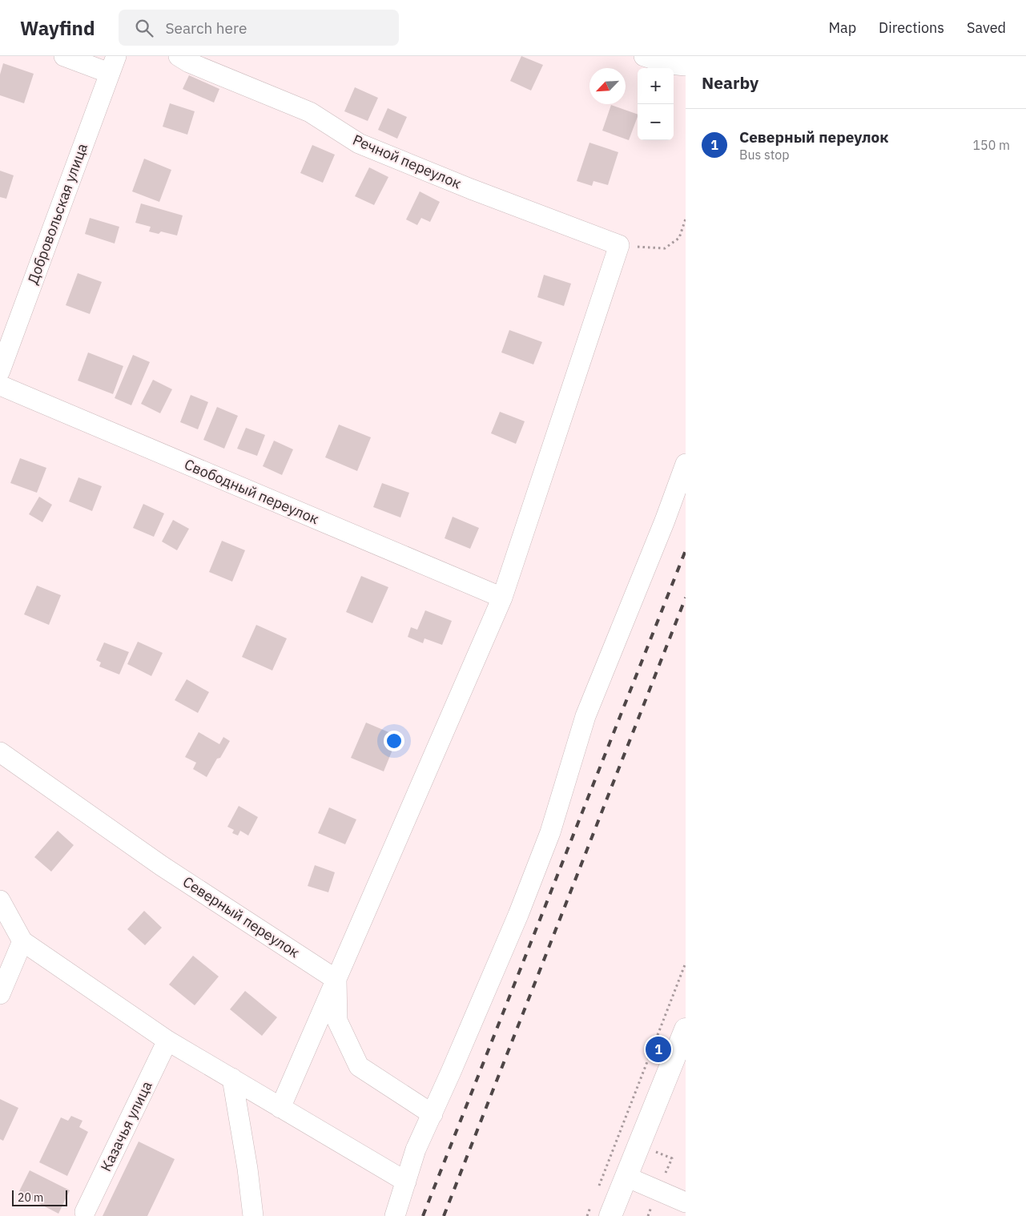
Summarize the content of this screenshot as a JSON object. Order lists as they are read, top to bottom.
{
  "streets": {
    "street": [
      "Речной переулок",
      "Добровольская улица",
      "Свободный переулок",
      "Северный переулок",
      "Казачья улица"
    ]
  },
  "scale_bar": "20 m",
  "north": "bottom left",
  "page": {
    "header": "Wayfind",
    "search": "Search here",
    "nav": ["Map", "Directions", "Saved"],
    "heading": "Nearby",
    "map_buttons": ["+", "−"],
    "list": [
      {
        "mark": "1",
        "name": "Северный переулок",
        "note": "Bus stop",
        "value": "150 m"
      }
    ],
    "pins": "1",
    "scale": "20 m"
  }
}
